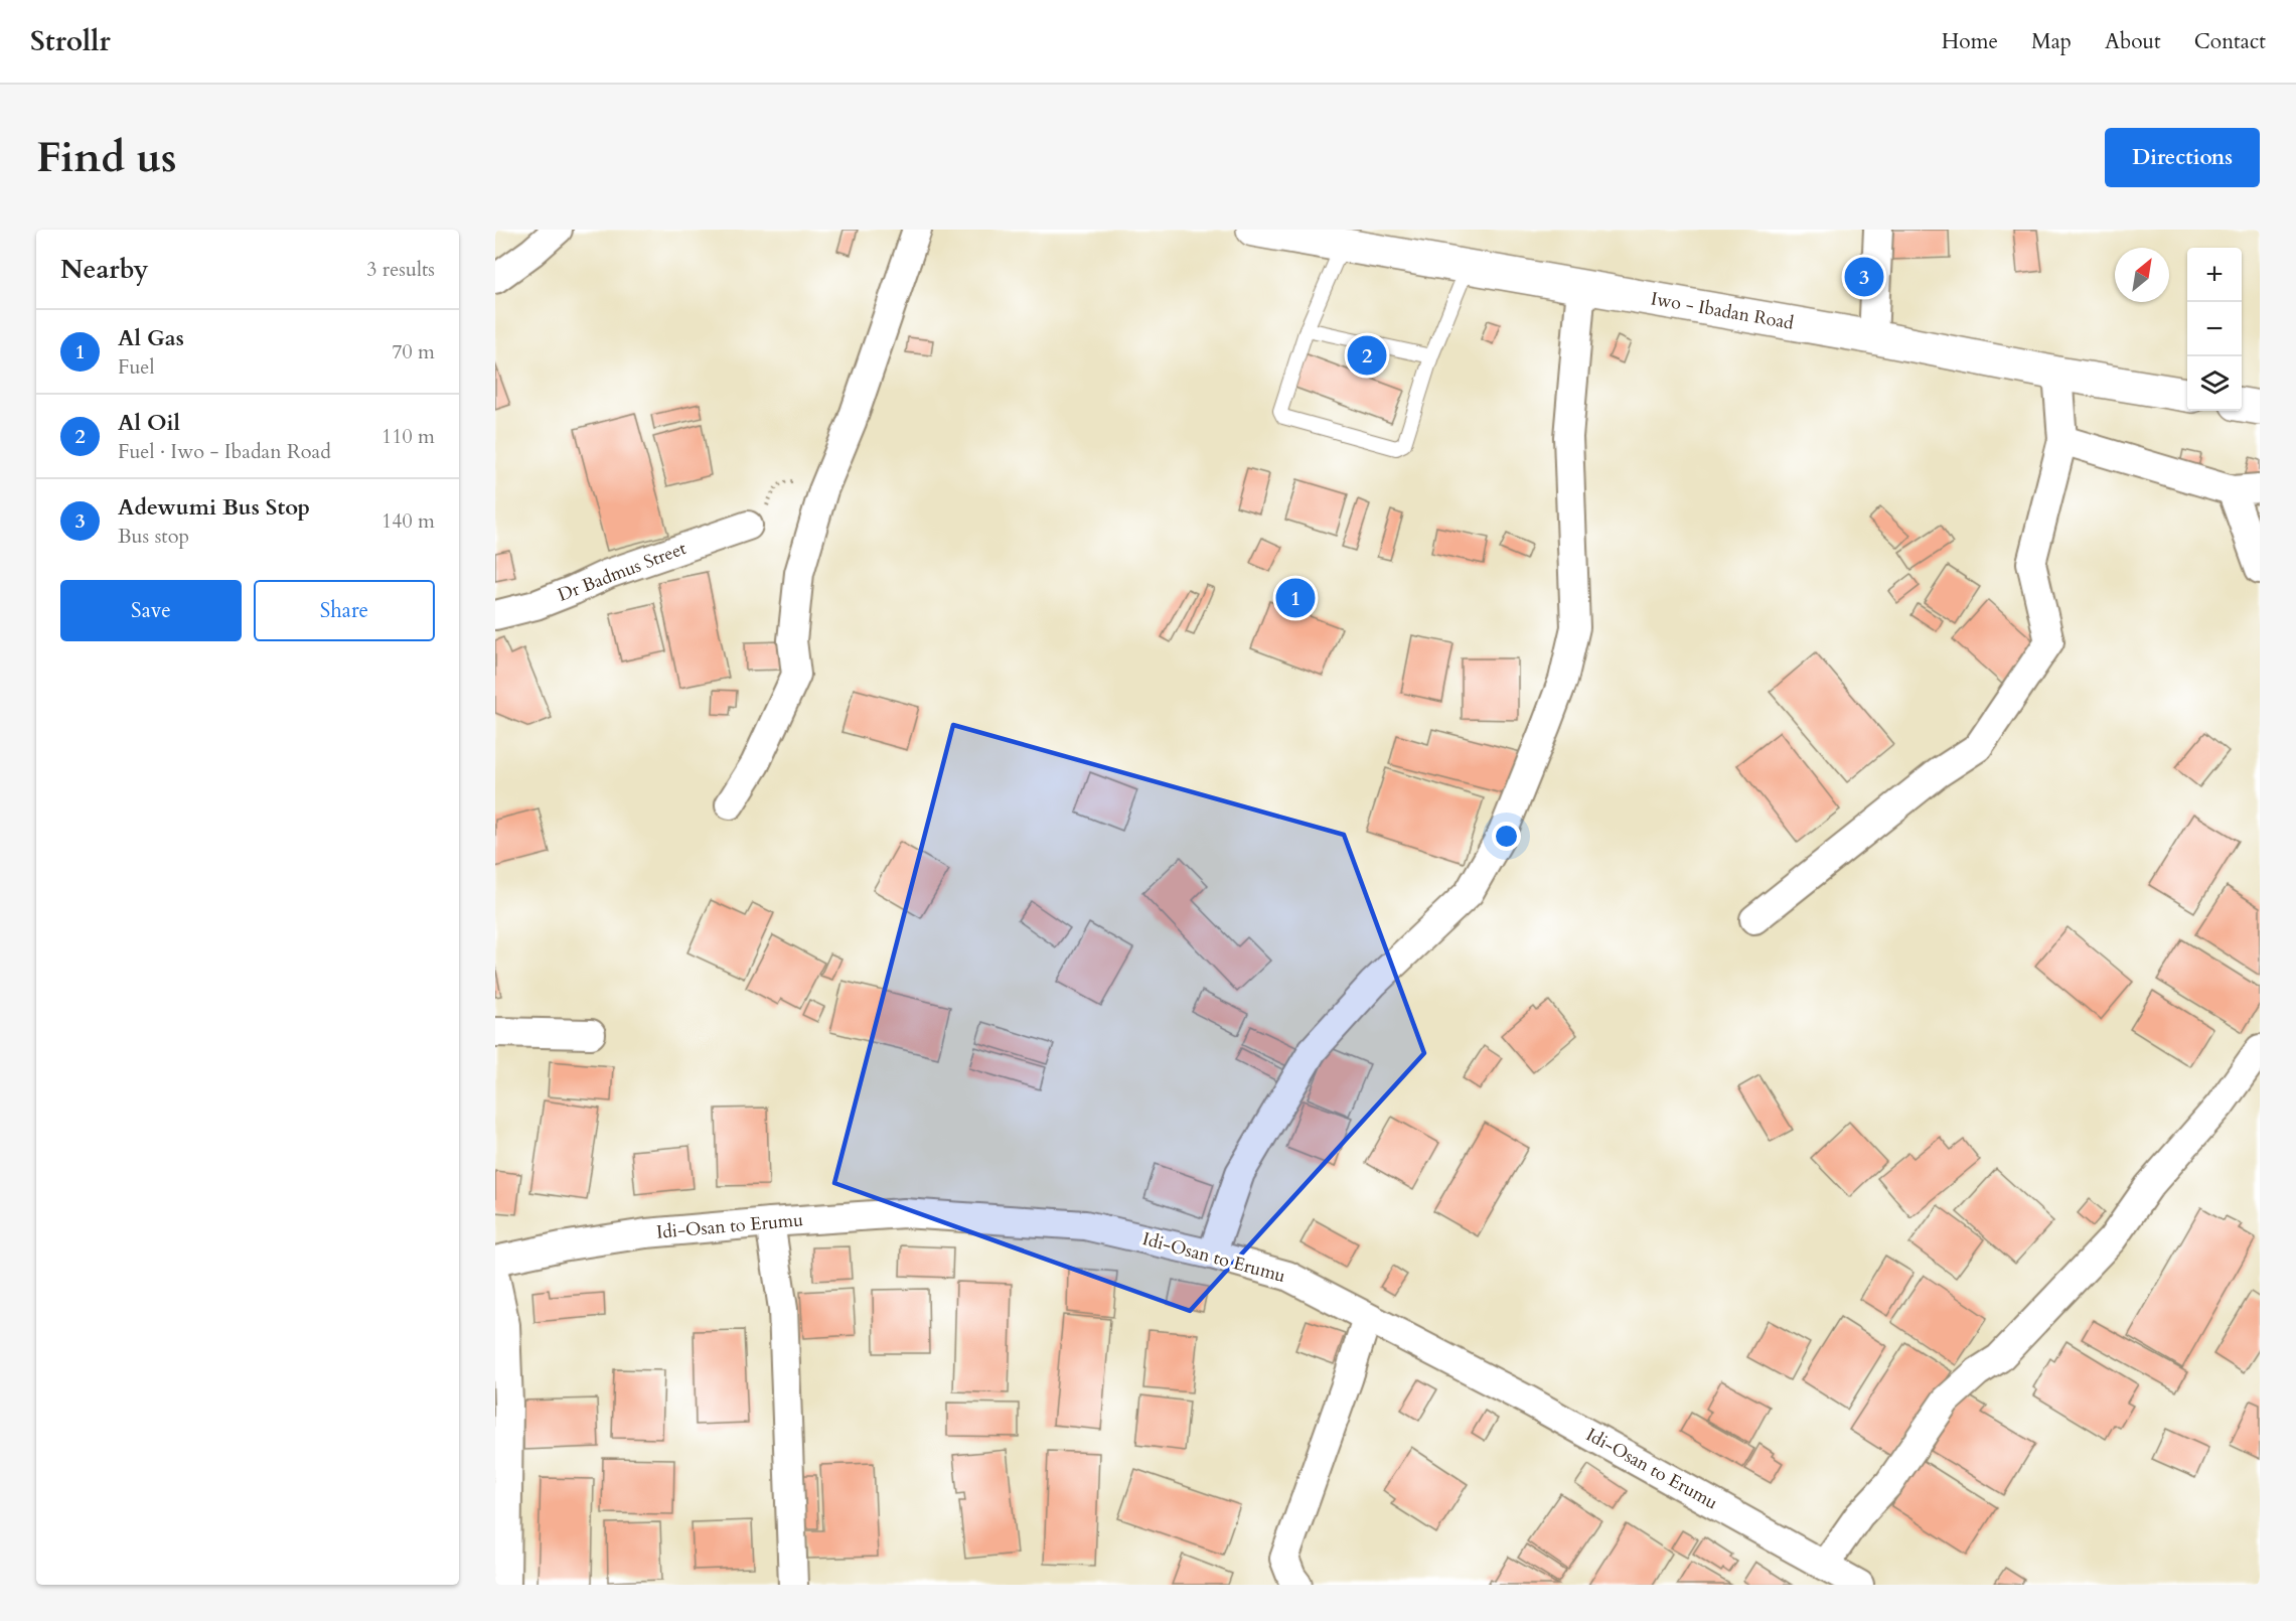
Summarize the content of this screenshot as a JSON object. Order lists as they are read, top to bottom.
{
  "streets": {
    "main road": ["Iwo - Ibadan Road"],
    "street": ["Dr Badmus Street", "Idi-Osan to Erumu"]
  },
  "north": "top right",
  "page": {
    "header": "Strollr",
    "nav": [
      "Home",
      "Map",
      "About",
      "Contact"
    ],
    "buttons": [
      "Directions",
      ["Save", "Share"]
    ],
    "title": "Find us",
    "heading": ["Nearby", "3 results"],
    "map_buttons": ["+", "−"],
    "pins": ["3", "2", "1"],
    "list": [
      {
        "mark": "1",
        "name": "Al Gas",
        "note": "Fuel",
        "value": "70 m"
      },
      {
        "mark": "2",
        "name": "Al Oil",
        "note": "Fuel · Iwo - Ibadan Road",
        "value": "110 m"
      },
      {
        "mark": "3",
        "name": "Adewumi Bus Stop",
        "note": "Bus stop",
        "value": "140 m"
      }
    ]
  }
}
